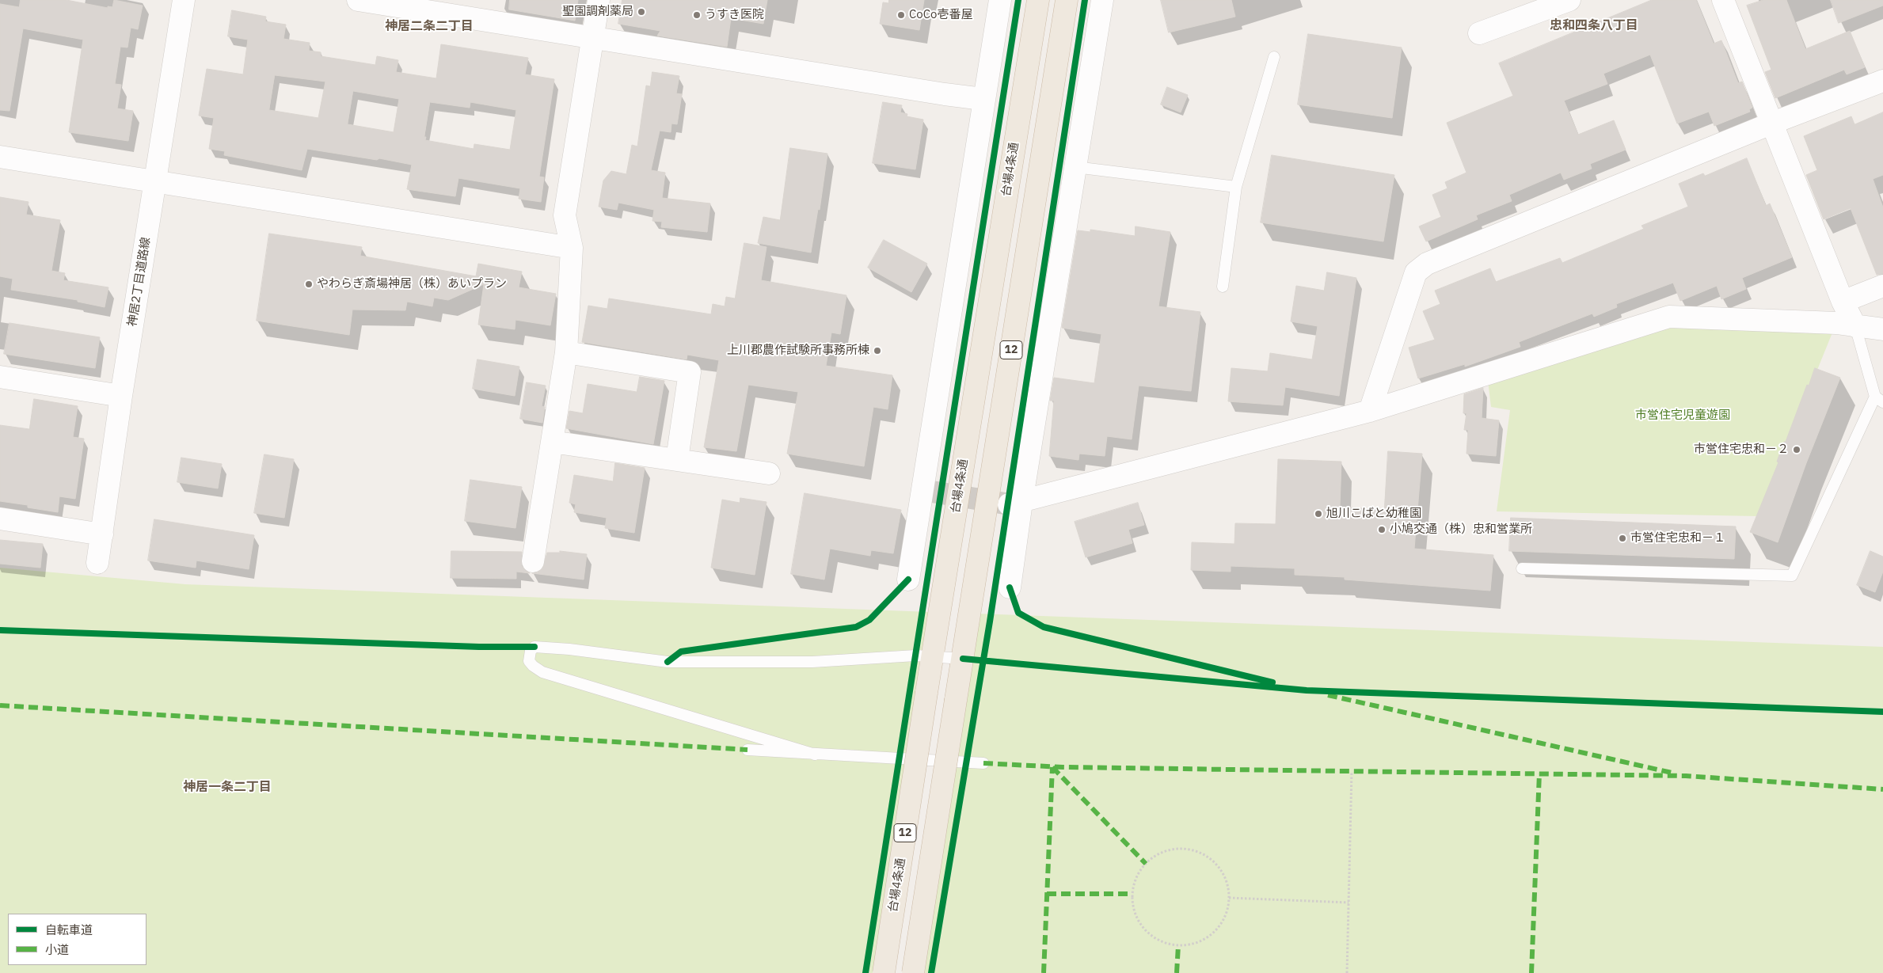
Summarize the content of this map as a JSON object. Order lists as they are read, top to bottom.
{
  "streets": {
    "highway": ["台場4条通", "12"],
    "street": ["神居2丁目道路線"]
  },
  "districts": ["忠和四条八丁目", "神居二条二丁目", "神居一条二丁目"],
  "parks": ["市営住宅児童遊園"],
  "places": [
    "聖園調剤薬局",
    "うすき医院",
    "CoCo壱番屋",
    "やわらぎ斎場神居（株）あいプラン",
    "上川郡農作試験所事務所棟",
    "市営住宅忠和－２",
    "旭川こばと幼稚園",
    "小鳩交通（株）忠和営業所",
    "市営住宅忠和－１"
  ],
  "legend": ["自転車道", "小道"]
}
